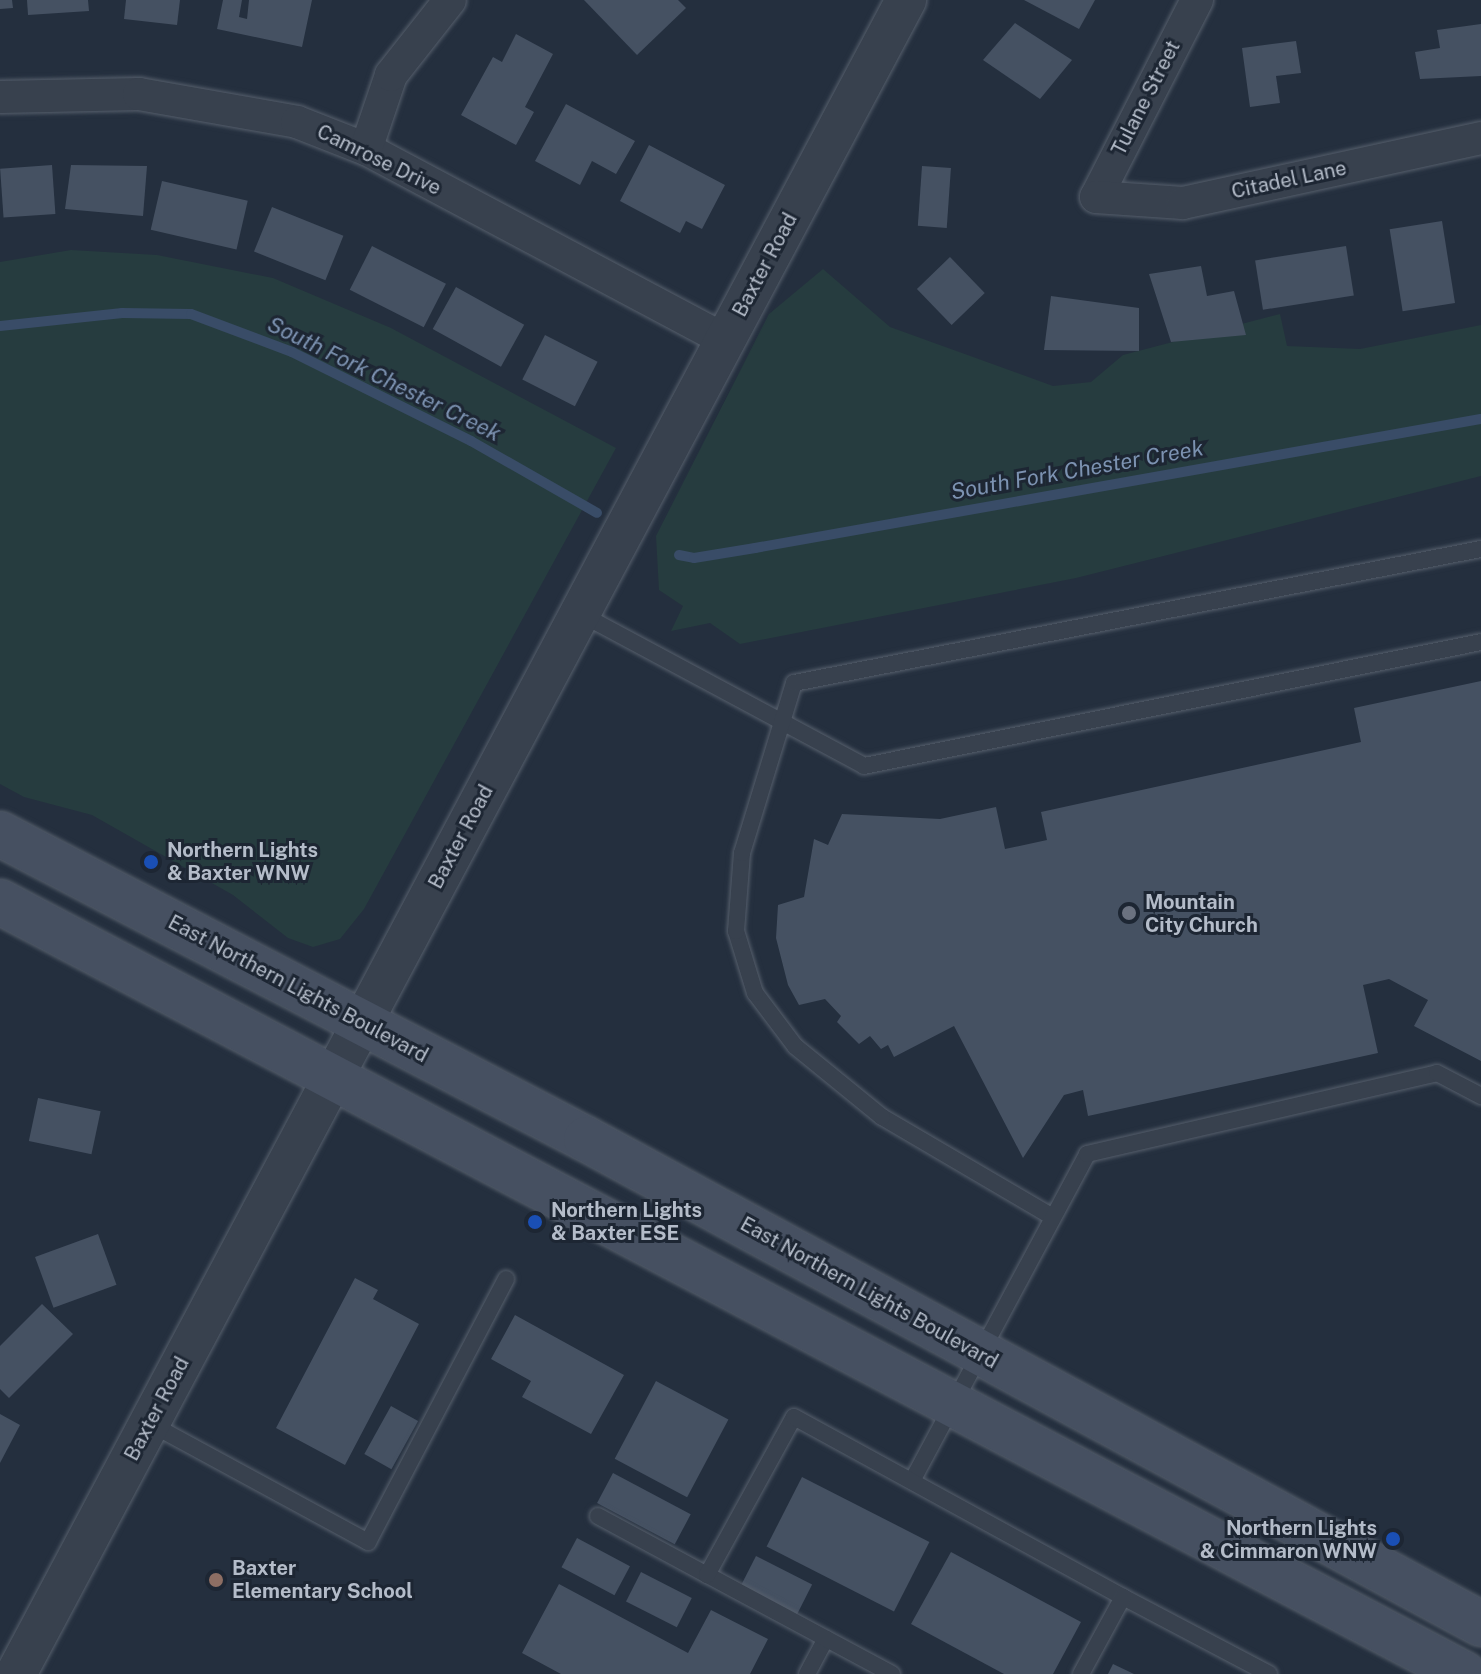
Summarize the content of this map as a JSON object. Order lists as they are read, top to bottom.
{
  "streets": {
    "main road": ["East Northern Lights Boulevard"],
    "street": [
      "Tulane Street",
      "Camrose Drive",
      "Citadel Lane",
      "Baxter Road"
    ]
  },
  "crossings": [
    ["Tulane Street", "Citadel Lane"],
    ["Camrose Drive", "Baxter Road"],
    ["Baxter Road", "East Northern Lights Boulevard"]
  ],
  "water": ["South Fork Chester Creek"],
  "places": [
    "Northern Lights & Baxter WNW",
    "Mountain City Church",
    "Northern Lights & Baxter ESE",
    "Northern Lights & Cimmaron WNW",
    "Baxter Elementary School"
  ]
}
